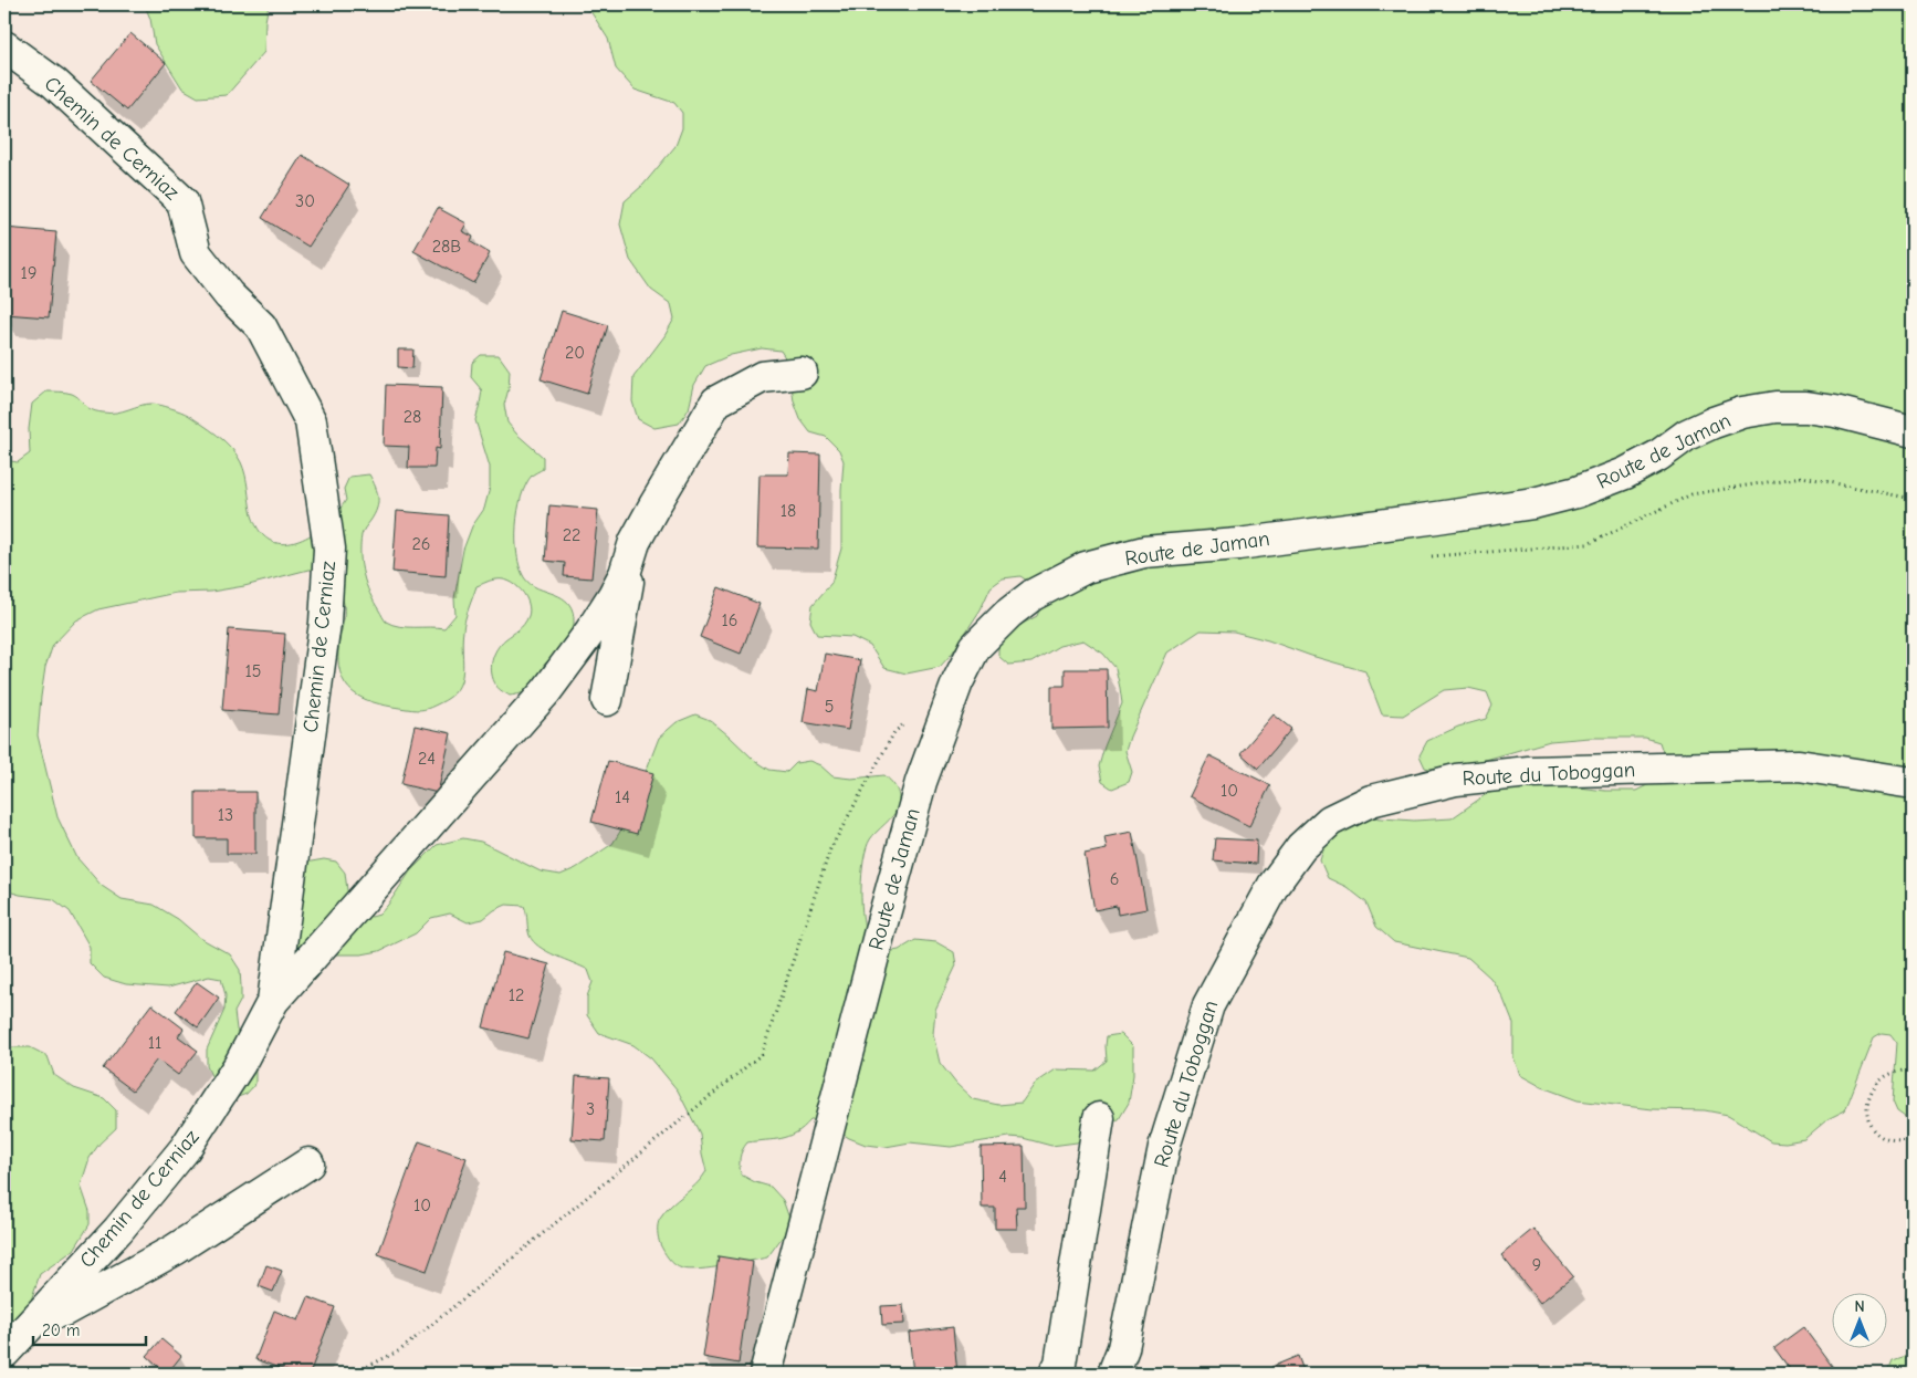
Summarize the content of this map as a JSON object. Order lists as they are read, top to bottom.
{
  "streets": {
    "street": ["Chemin de Cerniaz", "Route de Jaman", "Route du Toboggan"]
  },
  "house_numbers": [
    "30",
    "28B",
    "19",
    "20",
    "28",
    "18",
    "22",
    "26",
    "16",
    "15",
    "5",
    "24",
    "10",
    "14",
    "13",
    "6",
    "12",
    "11",
    "3",
    "4",
    "10",
    "9"
  ],
  "scale_bar": "20 m",
  "north": "top"
}
